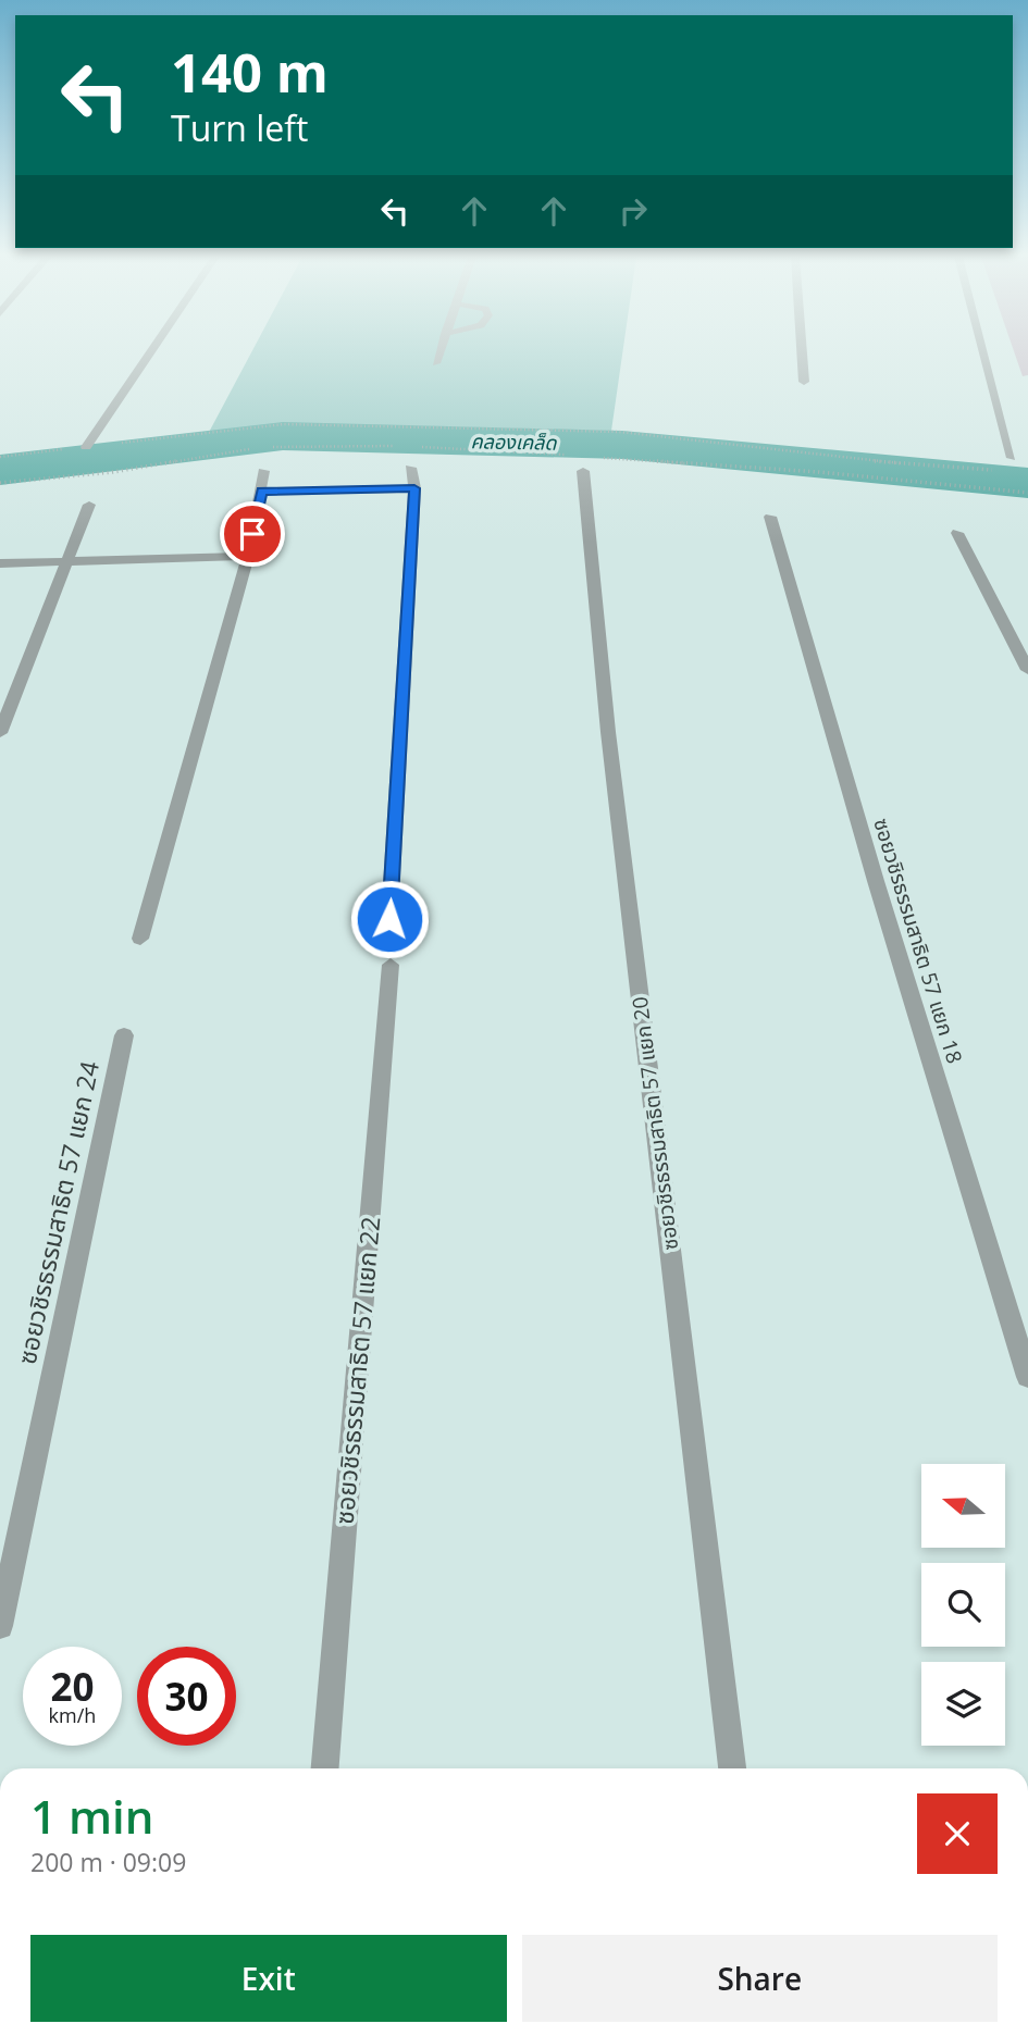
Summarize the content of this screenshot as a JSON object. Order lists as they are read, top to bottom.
{
  "streets": {
    "street": [
      "ซอยวชิรธรรมสาธิต 57 แยก 18",
      "ซอยวชิรธรรมสาธิต 57 แยก 20",
      "ซอยวชิรธรรมสาธิต 57 แยก 24",
      "ซอยวชิรธรรมสาธิต 57 แยก 22"
    ]
  },
  "water": ["คลองเคล็ด"],
  "north": "left",
  "page": {
    "turn": ["140 m", "Turn left"],
    "speed": "20 km/h",
    "limit": "30",
    "heading": ["1 min", "200 m · 09:09"],
    "buttons": ["Exit", "Share"]
  }
}
